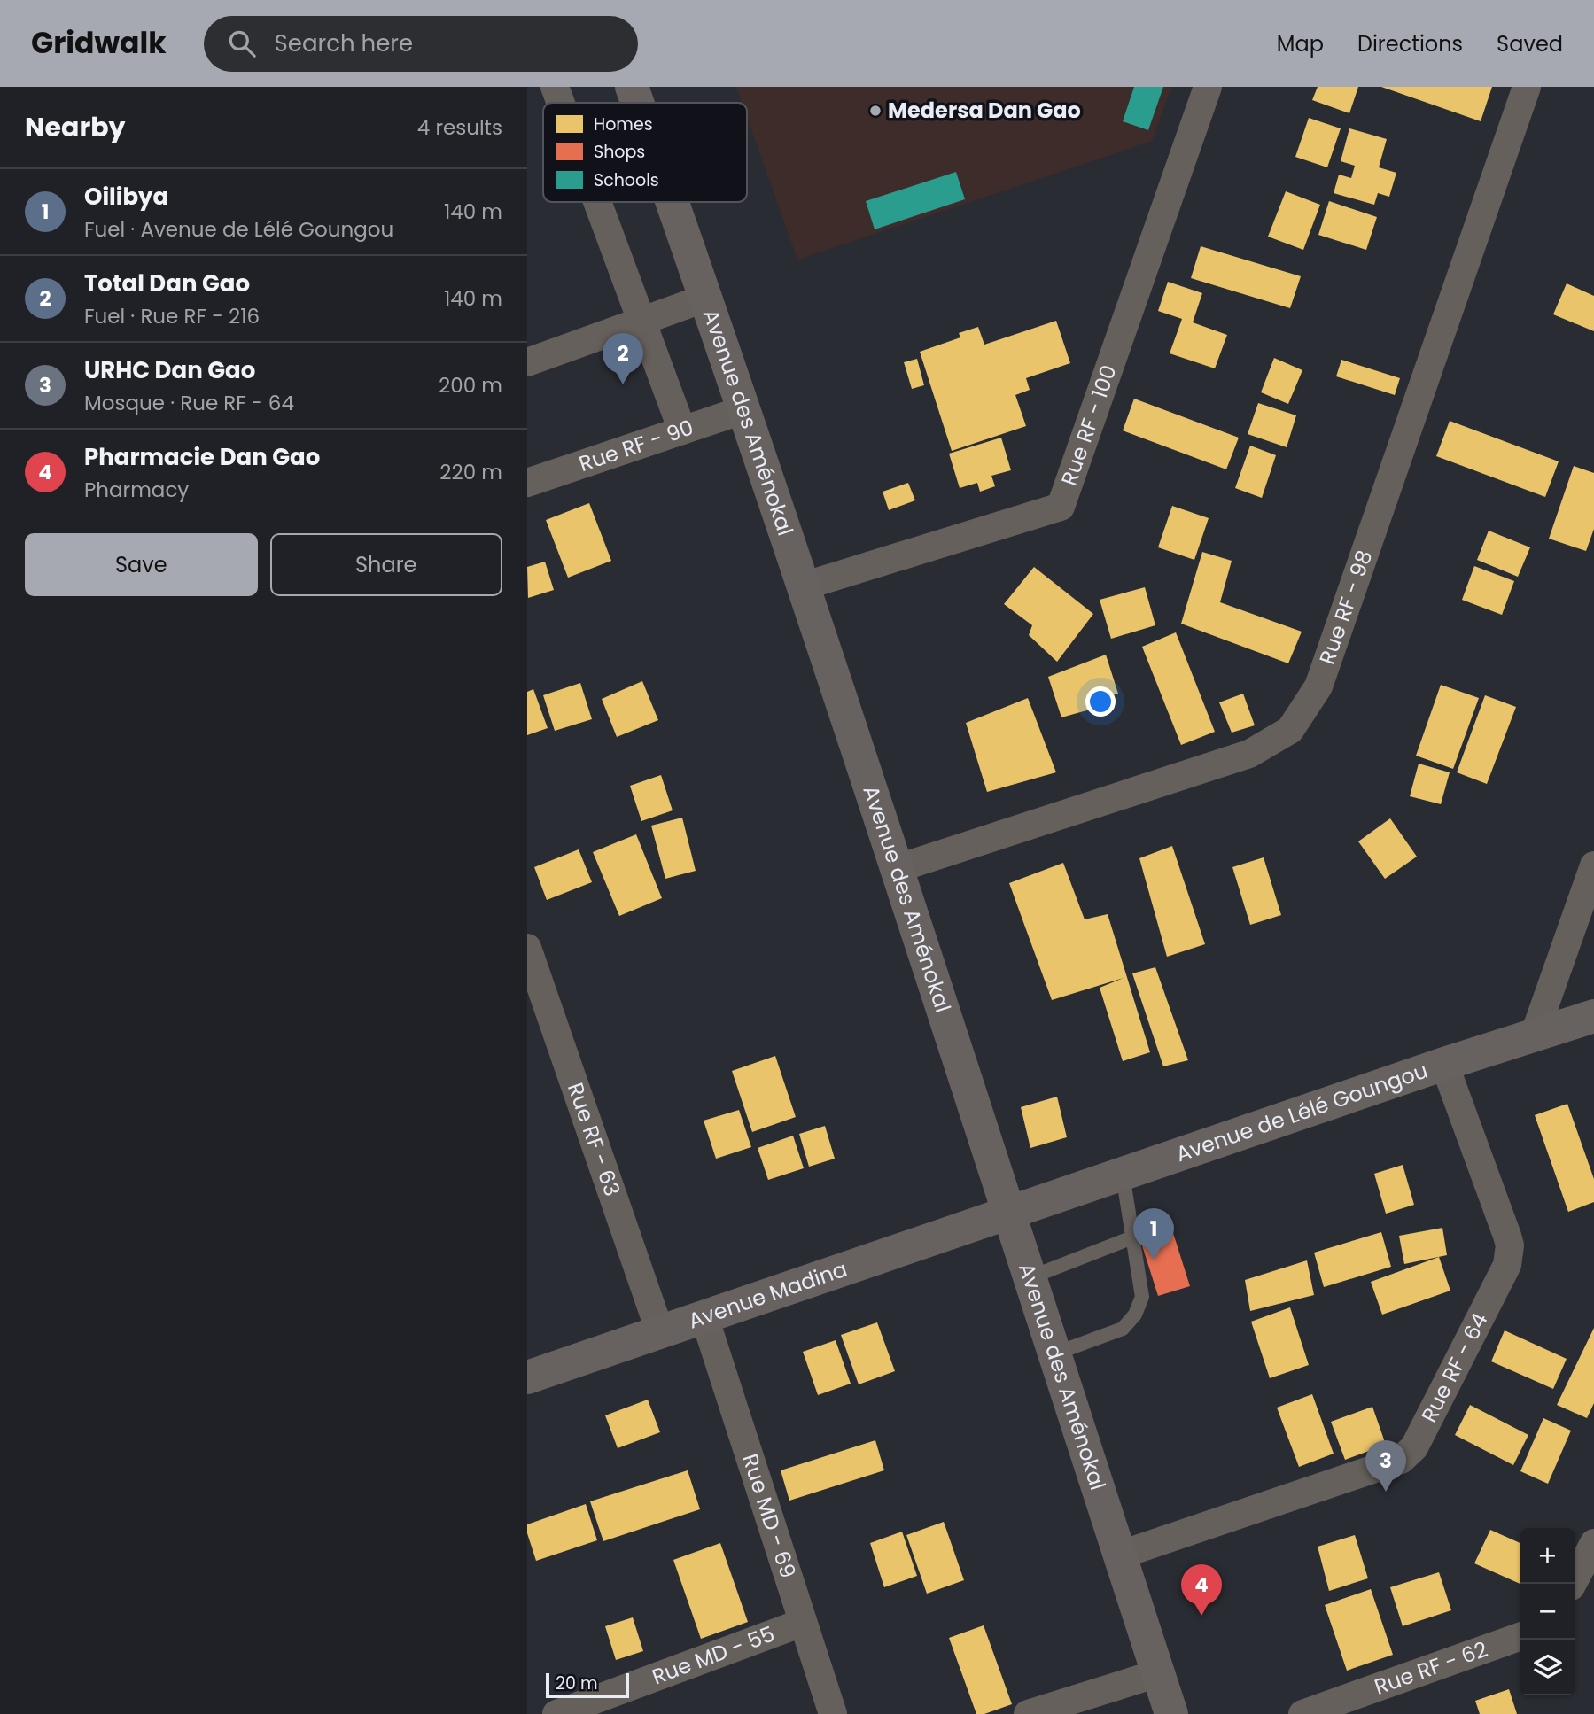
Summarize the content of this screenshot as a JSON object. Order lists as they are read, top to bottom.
{
  "streets": {
    "main road": ["Avenue des Aménokal", "Avenue de Lélé Goungou", "Avenue Madina"],
    "street": [
      "Rue RF - 100",
      "Rue RF - 90",
      "Rue RF - 98",
      "Rue RF - 63",
      "Rue RF - 64",
      "Rue MD - 69",
      "Rue MD - 55",
      "Rue RF - 62"
    ]
  },
  "crossings": [
    ["Avenue des Aménokal", "Rue RF - 100"],
    ["Avenue des Aménokal", "Rue RF - 90"],
    ["Avenue des Aménokal", "Rue RF - 98"],
    ["Avenue des Aménokal", "Avenue de Lélé Goungou"],
    ["Avenue des Aménokal", "Avenue Madina"],
    ["Avenue des Aménokal", "Rue RF - 64"],
    ["Avenue de Lélé Goungou", "Avenue Madina"],
    ["Avenue de Lélé Goungou", "Rue RF - 64"],
    ["Rue RF - 63", "Avenue Madina"],
    ["Avenue Madina", "Rue MD - 69"],
    ["Rue MD - 69", "Rue MD - 55"]
  ],
  "places": ["Medersa Dan Gao"],
  "legend": ["Homes", "Shops", "Schools"],
  "scale_bar": "20 m",
  "page": {
    "header": "Gridwalk",
    "search": "Search here",
    "nav": ["Map", "Directions", "Saved"],
    "heading": ["Nearby", "4 results"],
    "list": [
      {
        "mark": "1",
        "name": "Oilibya",
        "note": "Fuel · Avenue de Lélé Goungou",
        "value": "140 m"
      },
      {
        "mark": "2",
        "name": "Total Dan Gao",
        "note": "Fuel · Rue RF - 216",
        "value": "140 m"
      },
      {
        "mark": "3",
        "name": "URHC Dan Gao",
        "note": "Mosque · Rue RF - 64",
        "value": "200 m"
      },
      {
        "mark": "4",
        "name": "Pharmacie Dan Gao",
        "note": "Pharmacy",
        "value": "220 m"
      }
    ],
    "pins": [
      "2",
      "1",
      "3",
      "4"
    ],
    "buttons": ["Save", "Share"],
    "map_buttons": ["+", "−"],
    "scale": "20 m"
  }
}
